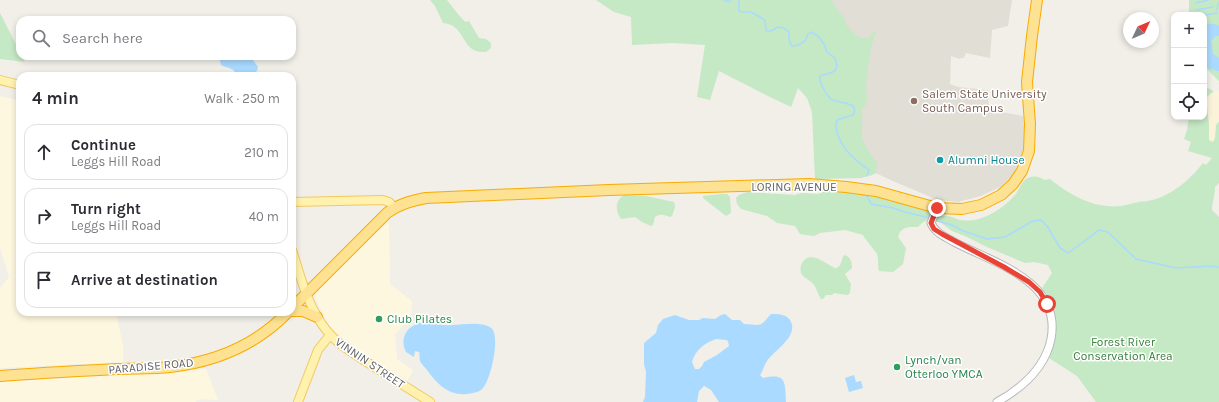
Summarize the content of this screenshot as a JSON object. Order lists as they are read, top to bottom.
{
  "streets": {
    "highway": ["LORING AVENUE", "PARADISE ROAD"],
    "main road": ["VINNIN STREET"]
  },
  "parks": ["Forest River Conservation Area"],
  "places": [
    "Salem State University South Campus",
    "Alumni House",
    "Club Pilates",
    "Lynch/van Otterloo YMCA"
  ],
  "north": "top right",
  "page": {
    "map_buttons": ["+", "−"],
    "search": "Search here",
    "heading": ["4 min", "Walk · 250 m"],
    "list": [
      ["Continue", "Leggs Hill Road", "210 m"],
      ["Turn right", "Leggs Hill Road", "40 m"],
      "Arrive at destination"
    ]
  }
}
